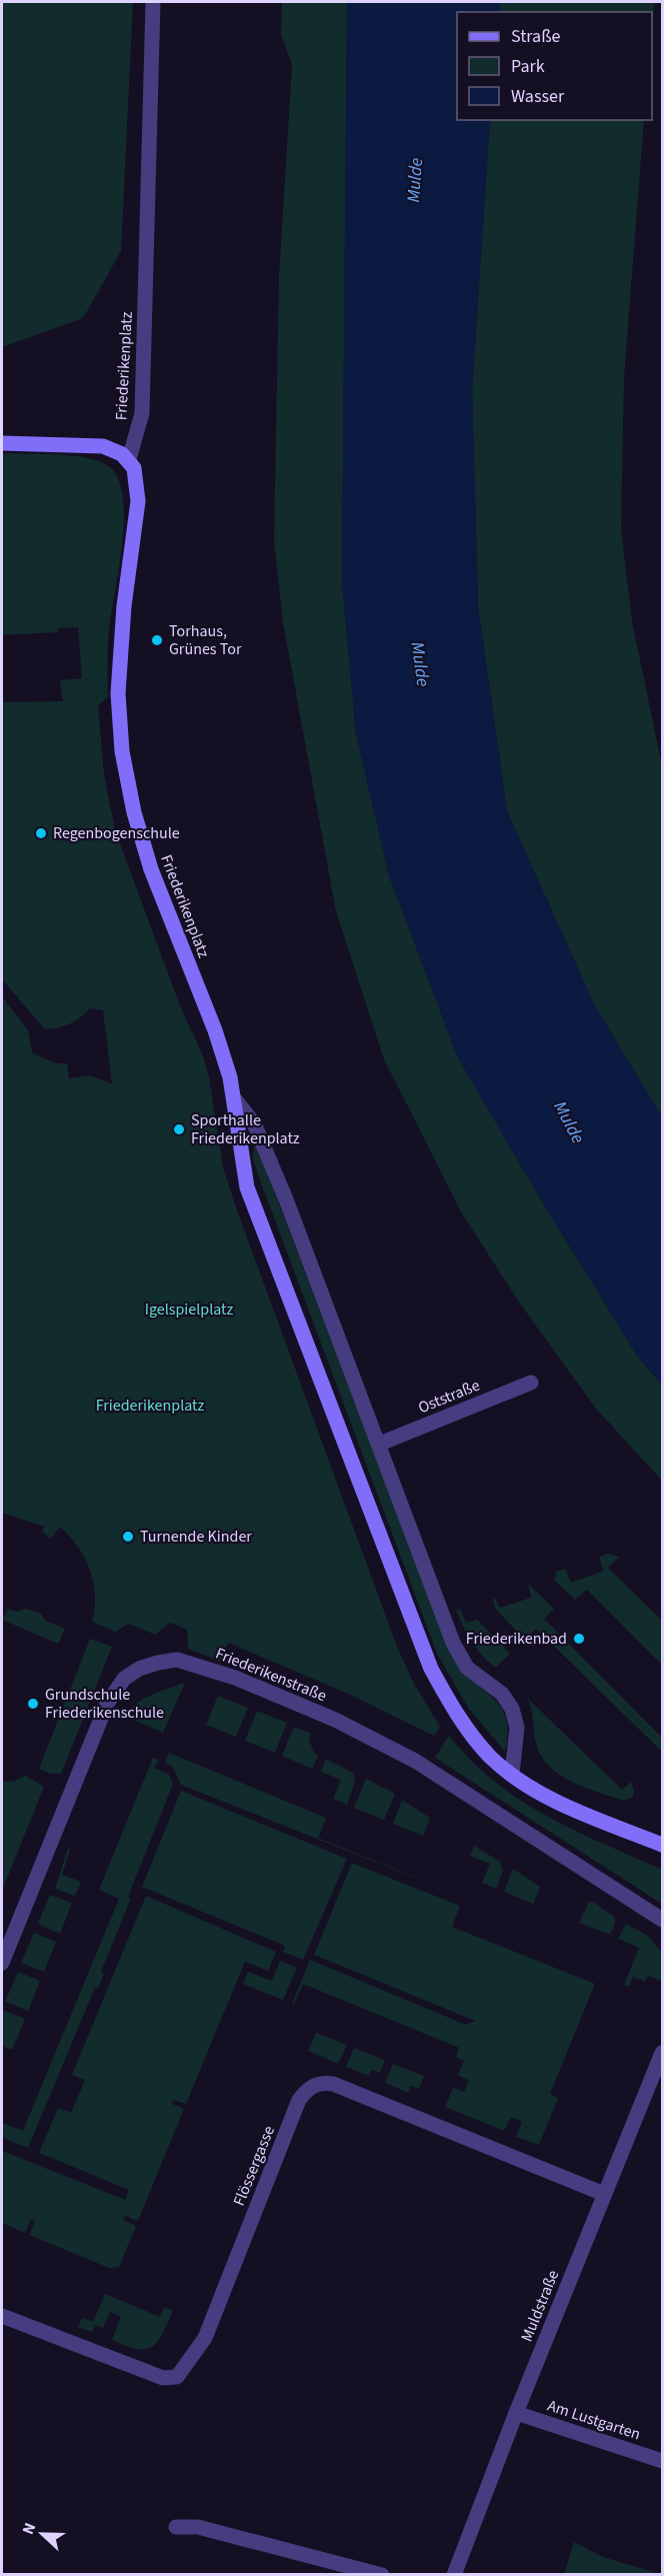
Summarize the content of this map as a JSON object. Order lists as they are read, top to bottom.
{
  "streets": {
    "main road": ["Friederikenplatz"],
    "street": [
      "Oststraße",
      "Friederikenstraße",
      "Flössergasse",
      "Muldstraße",
      "Am Lustgarten"
    ]
  },
  "crossings": [
    ["Flössergasse", "Muldstraße"],
    ["Muldstraße", "Am Lustgarten"]
  ],
  "water": ["Mulde"],
  "parks": ["Igelspielplatz", "Friederikenplatz"],
  "places": [
    "Torhaus, Grünes Tor",
    "Regenbogenschule",
    "Sporthalle Friederikenplatz",
    "Turnende Kinder",
    "Friederikenbad",
    "Grundschule Friederikenschule"
  ],
  "legend": ["Straße", "Park", "Wasser"],
  "north": "left"
}
